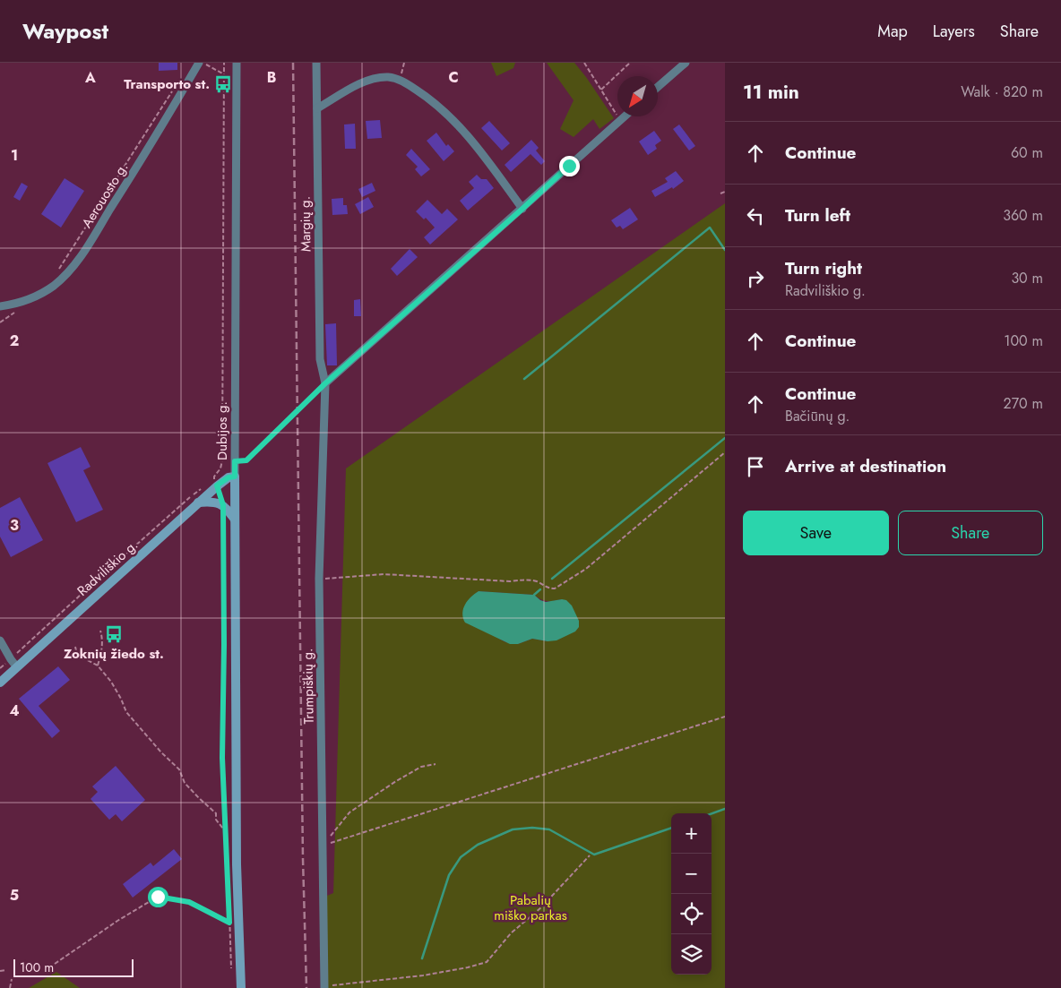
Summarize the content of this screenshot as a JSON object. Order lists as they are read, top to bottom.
{
  "streets": {
    "main road": ["Dubijos g.", "Radviliškio g."],
    "street": ["Aerouosto g.", "Margių g.", "Trumpiškių g."]
  },
  "crossings": [
    ["Margių g.", "Trumpiškių g."],
    ["Dubijos g.", "Radviliškio g."]
  ],
  "parks": ["Pabalių miško parkas"],
  "places": {
    "bus stop": ["Transporto st.", "Zoknių žiedo st."]
  },
  "scale_bar": "100 m",
  "north": "bottom left",
  "page": {
    "header": "Waypost",
    "nav": ["Map", "Layers", "Share"],
    "heading": ["11 min", "Walk · 820 m"],
    "list": [
      ["Continue", "60 m"],
      ["Turn left", "360 m"],
      ["Turn right", "Radviliškio g.", "30 m"],
      ["Continue", "100 m"],
      ["Continue", "Bačiūnų g.", "270 m"],
      "Arrive at destination"
    ],
    "buttons": ["Save", "Share"],
    "map_buttons": ["+", "−"],
    "scale": "100 m"
  },
  "grid": {
    "columns": ["A", "B", "C"],
    "rows": [
      "1",
      "2",
      "3",
      "4",
      "5"
    ]
  }
}
